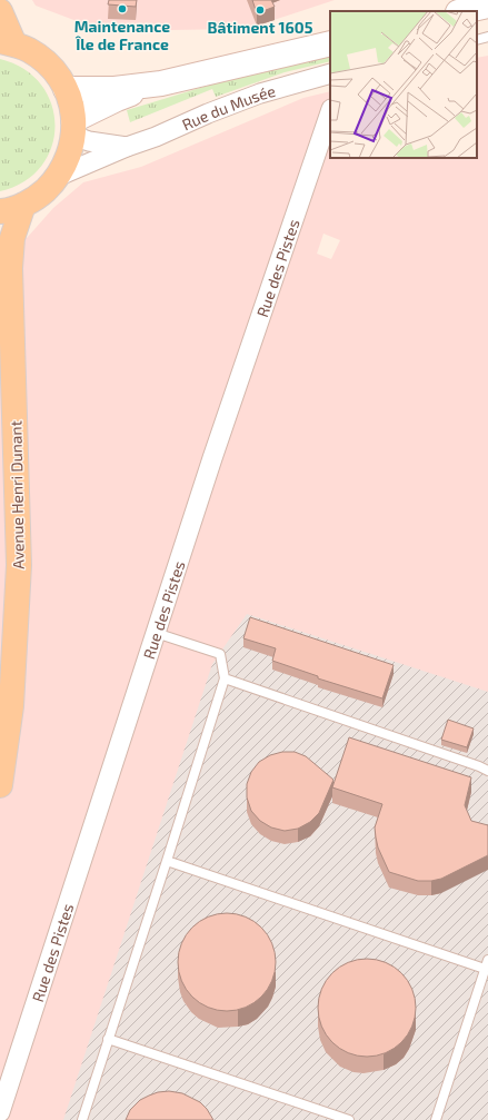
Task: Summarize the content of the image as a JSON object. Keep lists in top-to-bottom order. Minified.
{"streets":{"main road":["Avenue Henri Dunant"],"street":["Rue du Musée","Rue des Pistes"]},"places":["Maintenance Île de France","Bâtiment 1605"]}
